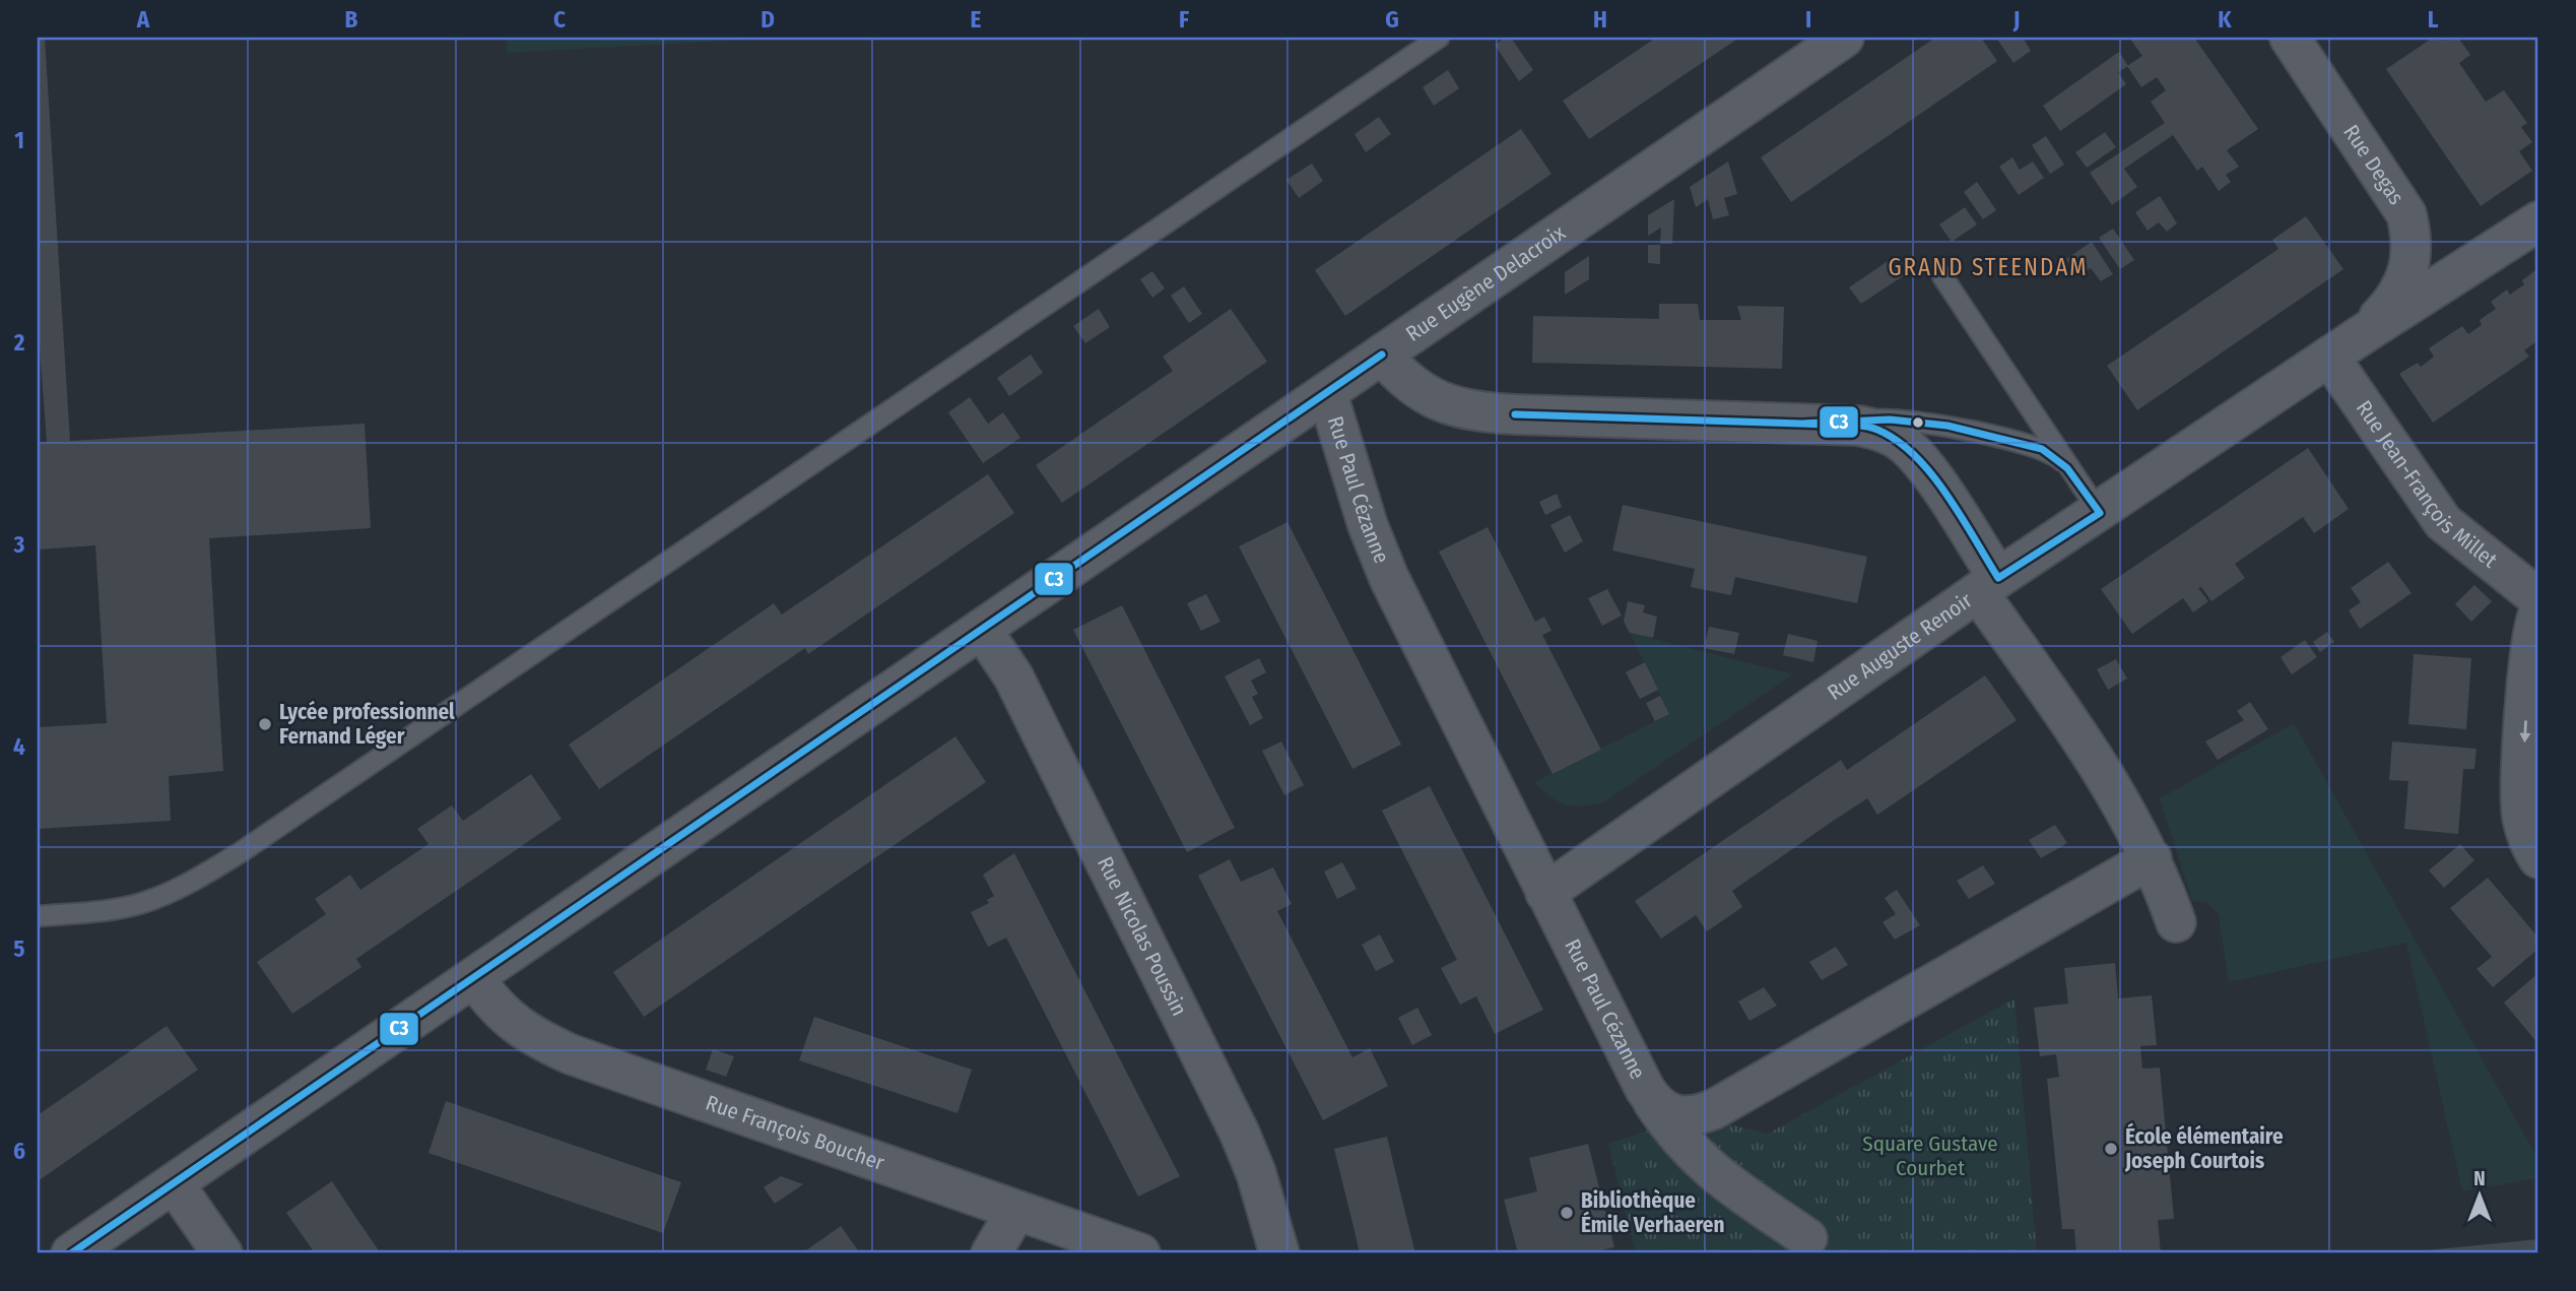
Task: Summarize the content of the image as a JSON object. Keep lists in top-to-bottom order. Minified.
{"streets":{"street":["Rue Degas","Rue Eugène Delacroix","Rue Jean-François Millet","Rue Paul Cézanne","Rue Auguste Renoir","Rue Nicolas Poussin","Rue François Boucher"]},"crossings":[["Rue Degas","Rue Auguste Renoir"],["Rue Eugène Delacroix","Rue Paul Cézanne"],["Rue Eugène Delacroix","Rue Nicolas Poussin"],["Rue Eugène Delacroix","Rue François Boucher"],["Rue Jean-François Millet","Rue Auguste Renoir"],["Rue Paul Cézanne","Rue Auguste Renoir"]],"districts":["GRAND STEENDAM"],"parks":["Square Gustave Courbet"],"places":["Lycée professionnel Fernand Léger","École élémentaire Joseph Courtois","Bibliothèque Émile Verhaeren"],"lines":["transit line C3"],"north":"top","grid":{"columns":["A","B","C","D","E","F","G","H","I","J","K","L"],"rows":["1","2","3","4","5","6"]}}
